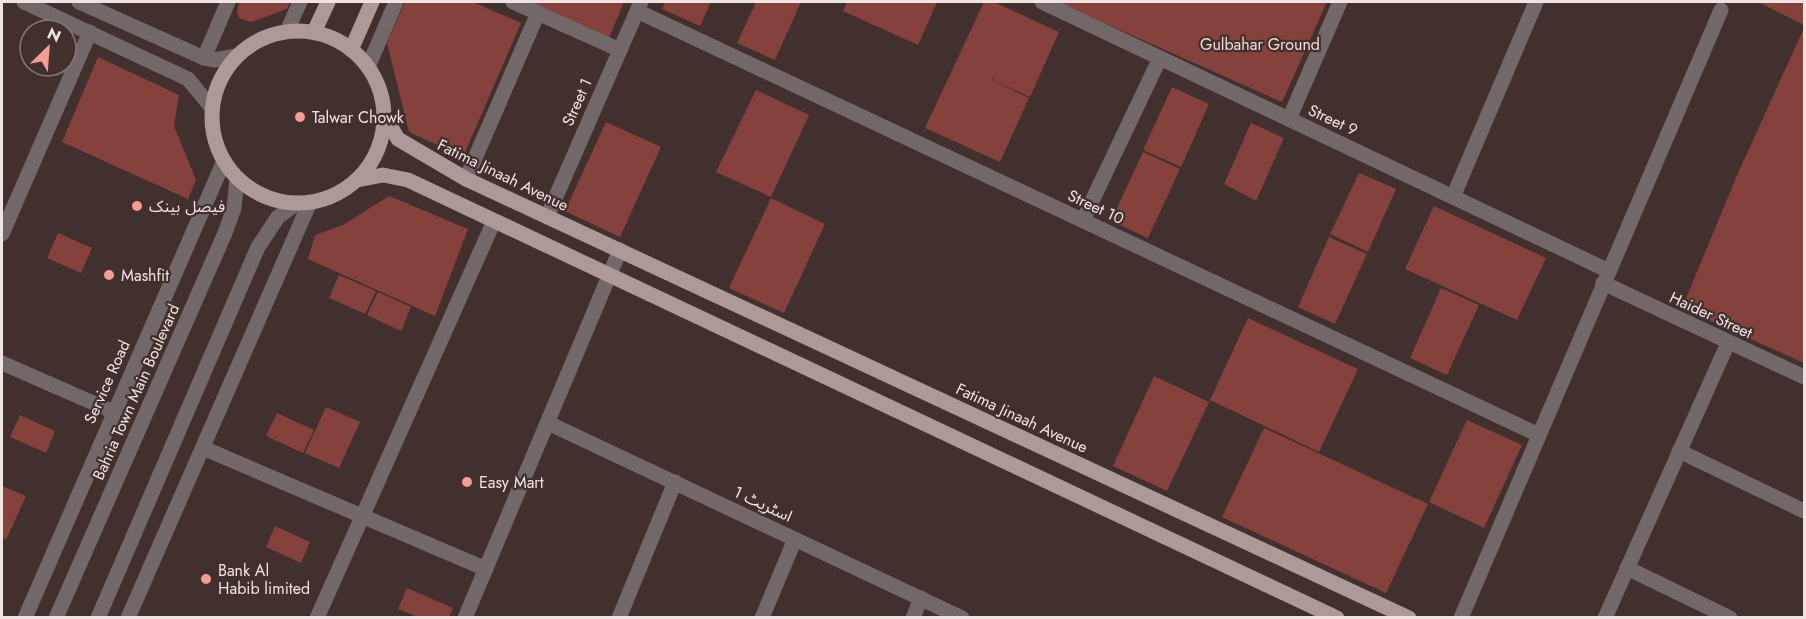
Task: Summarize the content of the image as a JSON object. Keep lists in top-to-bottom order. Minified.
{"streets":{"main road":["Fatima Jinaah Avenue"],"street":["Street 1","Street 9","Street 10","Haider Street","Service Road","Bahria Town Main Boulevard","اسٹریٹ 1"]},"crossings":[["Street 1","Fatima Jinaah Avenue"],["Street 1","Street 10"],["Street 9","Haider Street"],["Fatima Jinaah Avenue","Service Road"],["Fatima Jinaah Avenue","Bahria Town Main Boulevard"],["Service Road","Bahria Town Main Boulevard"]],"parks":["Gulbahar Ground"],"places":["Talwar Chowk","فیصل بینک","Mashfit","Easy Mart","Bank Al Habib limited"],"north":"top right"}
